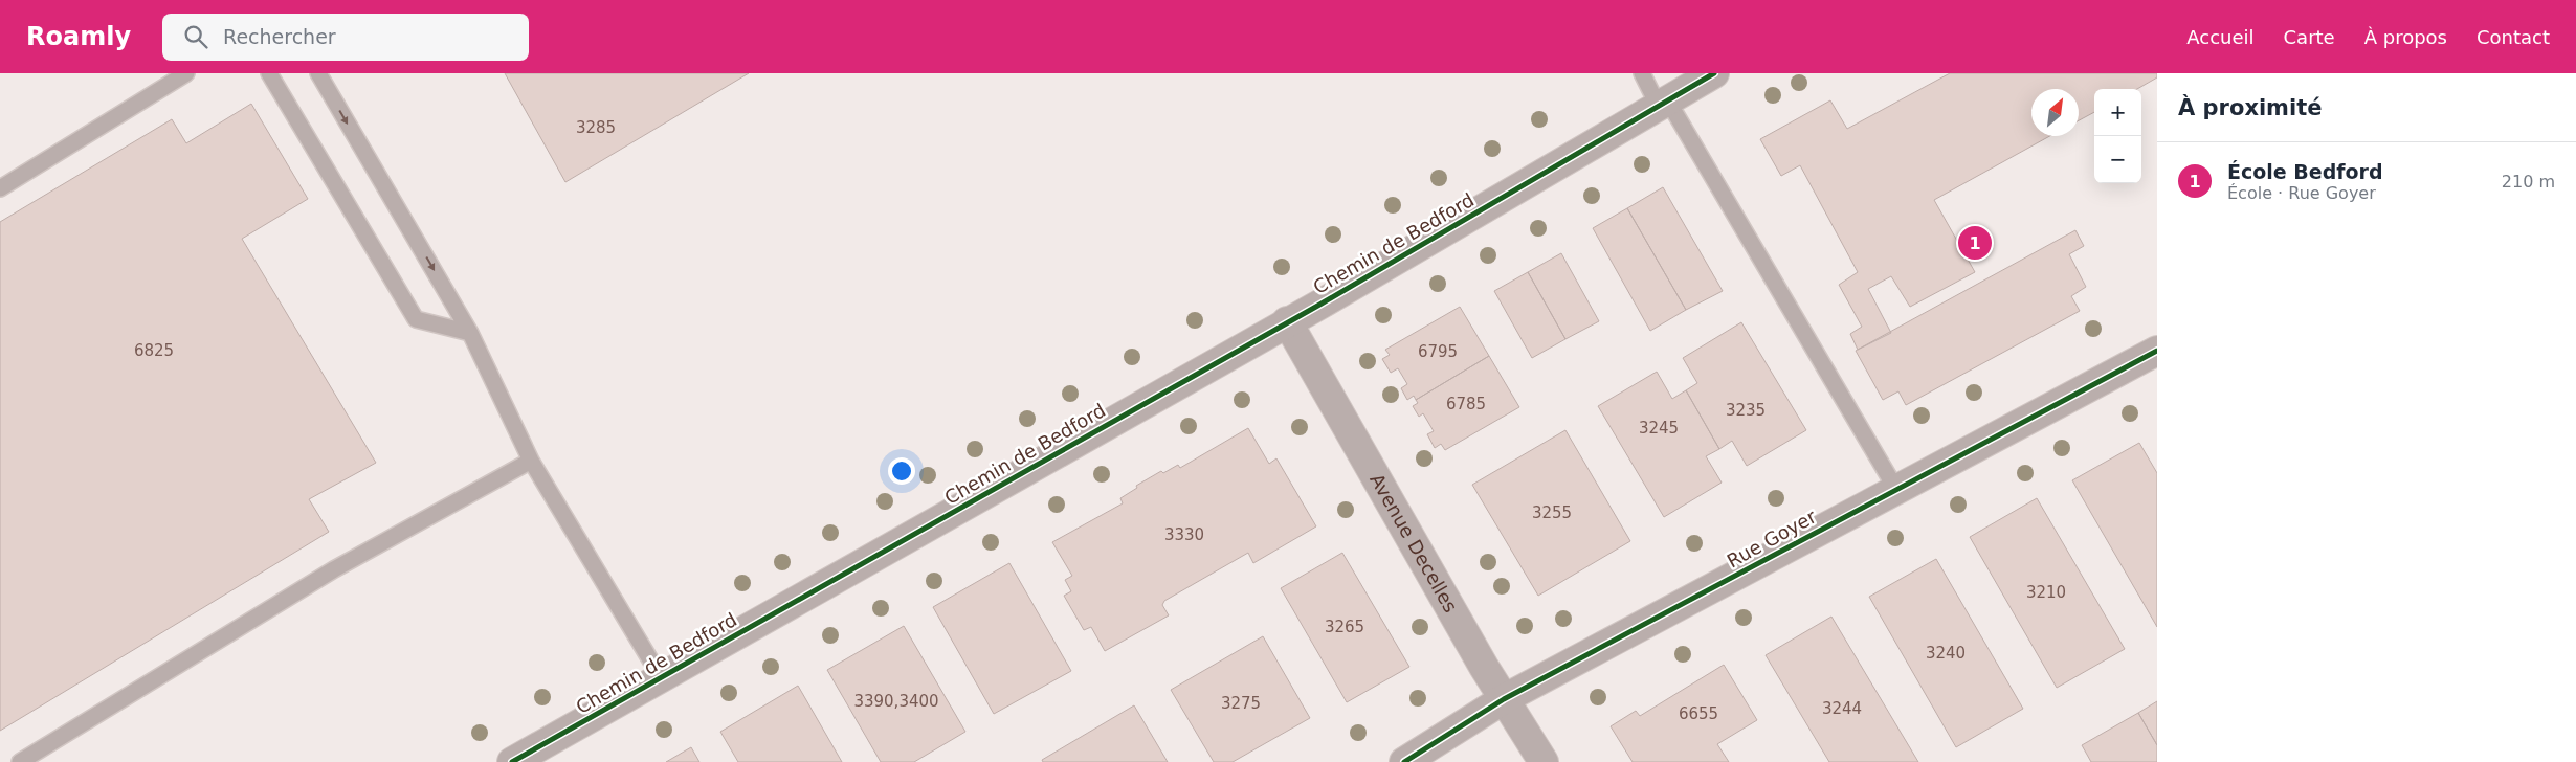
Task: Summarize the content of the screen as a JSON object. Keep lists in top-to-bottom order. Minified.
{"streets":{"street":["Chemin de Bedford","Rue Goyer","Avenue Decelles"]},"crossings":[["Chemin de Bedford","Avenue Decelles"],["Rue Goyer","Avenue Decelles"]],"house_numbers":["3285","6825","6795","6785","3235","3245","3255","3330","3210","3265","3240","3390,3400","3275","3244","6655"],"north":"top right","page":{"header":"Roamly","search":"Rechercher","nav":["Accueil","Carte","À propos","Contact"],"heading":"À proximité","map_buttons":["+","−"],"list":[{"mark":"1","name":"École Bedford","note":"École · Rue Goyer","value":"210 m"}],"pins":"1"}}
